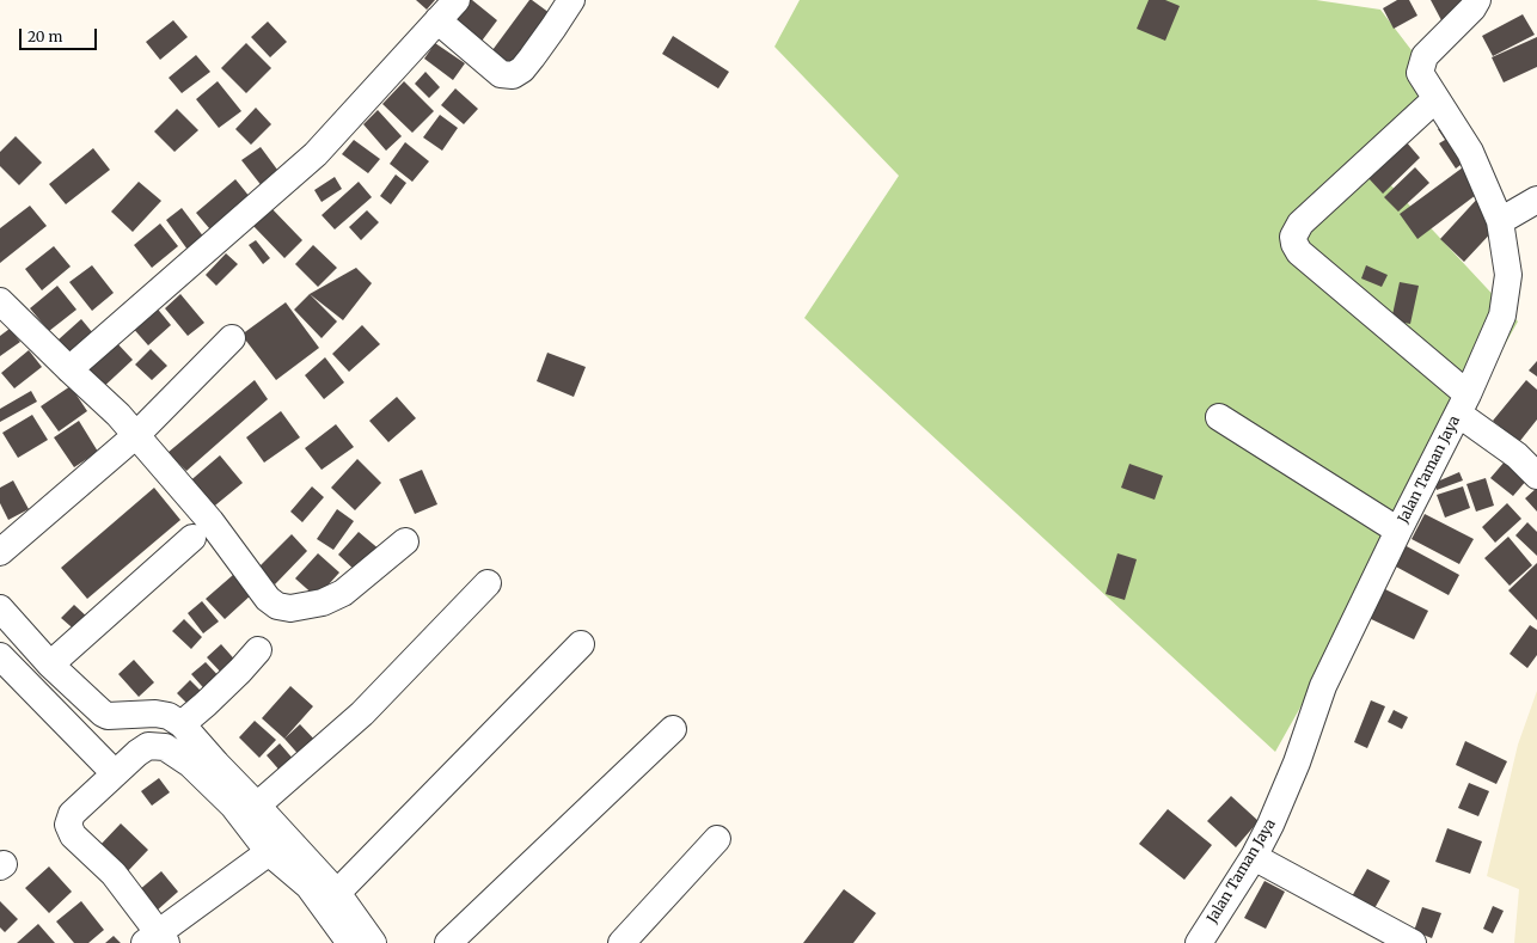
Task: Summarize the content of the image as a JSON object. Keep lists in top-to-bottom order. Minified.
{"streets":{"street":["Jalan Taman Jaya"]},"scale_bar":"20 m"}
